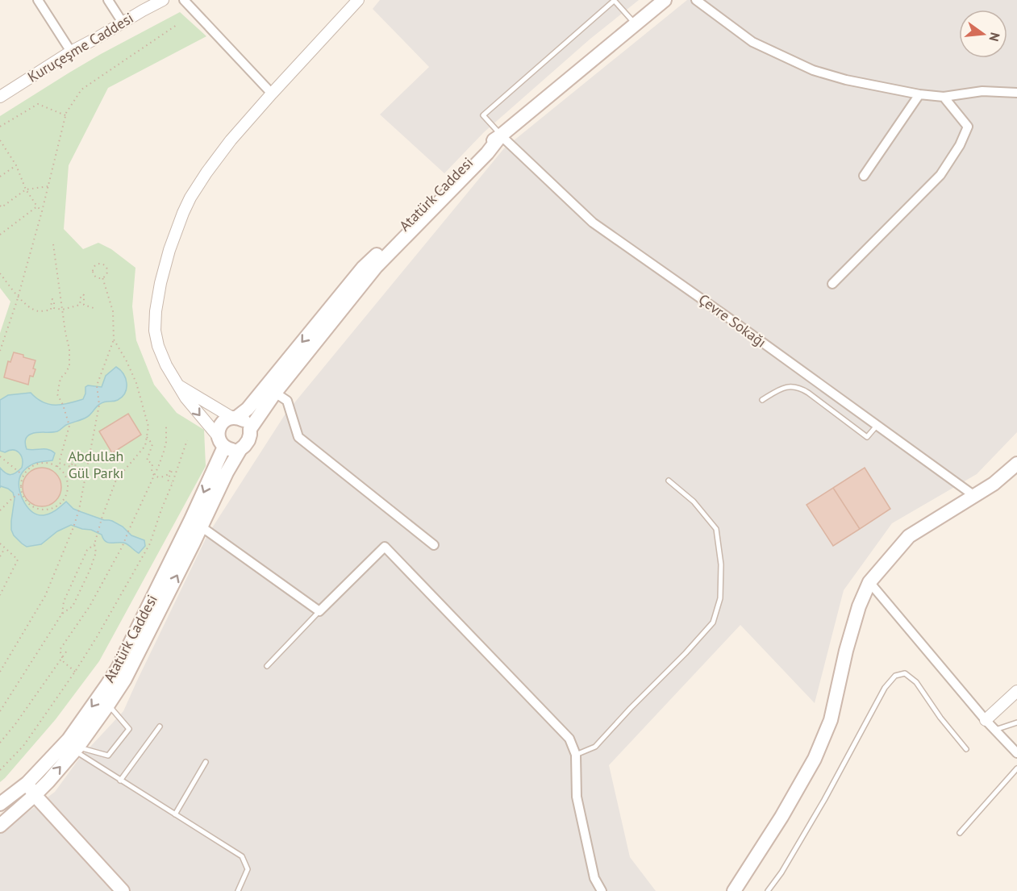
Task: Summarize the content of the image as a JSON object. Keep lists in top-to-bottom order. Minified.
{"streets":{"main road":["Atatürk Caddesi"],"street":["Kuruçeşme Caddesi","Çevre Sokağı"]},"crossings":[["Atatürk Caddesi","Çevre Sokağı"]],"parks":["Abdullah Gül Parkı"],"north":"right"}
